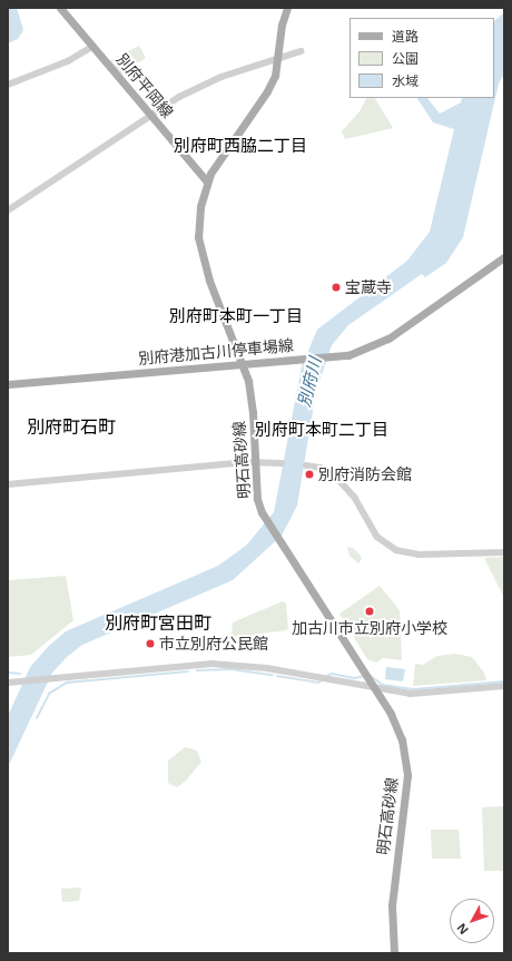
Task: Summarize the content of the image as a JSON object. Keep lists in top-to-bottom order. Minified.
{"streets":{"main road":["別府平岡線","別府港加古川停車場線","明石高砂線"]},"crossings":[["別府平岡線","明石高砂線"],["別府港加古川停車場線","明石高砂線"]],"districts":["別府町西脇二丁目","別府町本町一丁目","別府町石町","別府町本町二丁目","別府町宮田町"],"water":["別府川"],"places":["宝蔵寺","別府消防会館","加古川市立別府小学校","市立別府公民館"],"legend":["道路","公園","水域"],"north":"bottom left"}
